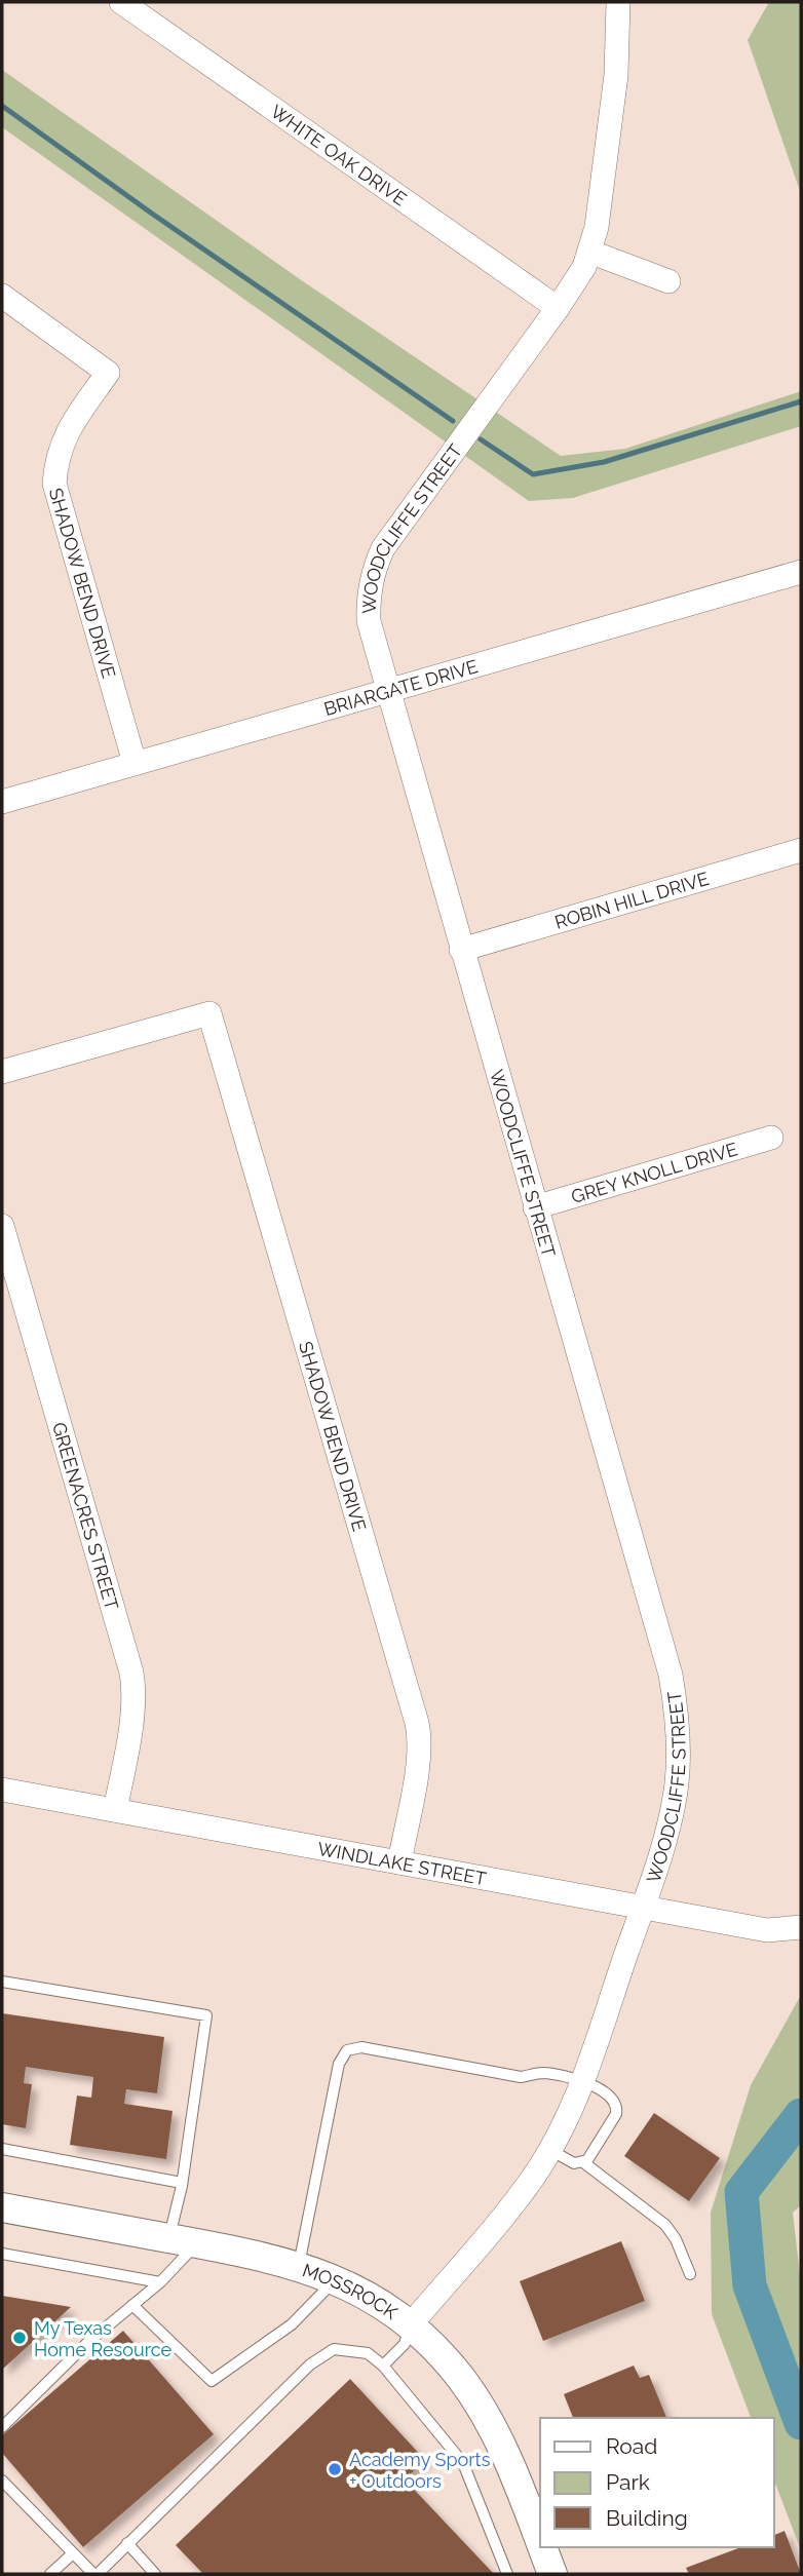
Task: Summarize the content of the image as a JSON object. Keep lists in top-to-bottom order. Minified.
{"streets":{"street":["WHITE OAK DRIVE","WOODCLIFFE STREET","SHADOW BEND DRIVE","BRIARGATE DRIVE","ROBIN HILL DRIVE","GREY KNOLL DRIVE","GREENACRES STREET","WINDLAKE STREET","MOSSROCK"]},"crossings":[["WHITE OAK DRIVE","WOODCLIFFE STREET"],["WOODCLIFFE STREET","BRIARGATE DRIVE"],["WOODCLIFFE STREET","ROBIN HILL DRIVE"],["WOODCLIFFE STREET","GREY KNOLL DRIVE"],["WOODCLIFFE STREET","WINDLAKE STREET"],["WOODCLIFFE STREET","MOSSROCK"],["SHADOW BEND DRIVE","BRIARGATE DRIVE"],["SHADOW BEND DRIVE","WINDLAKE STREET"],["GREENACRES STREET","WINDLAKE STREET"]],"places":["My Texas Home Resource","Academy Sports + Outdoors"],"legend":["Road","Park","Building"]}
